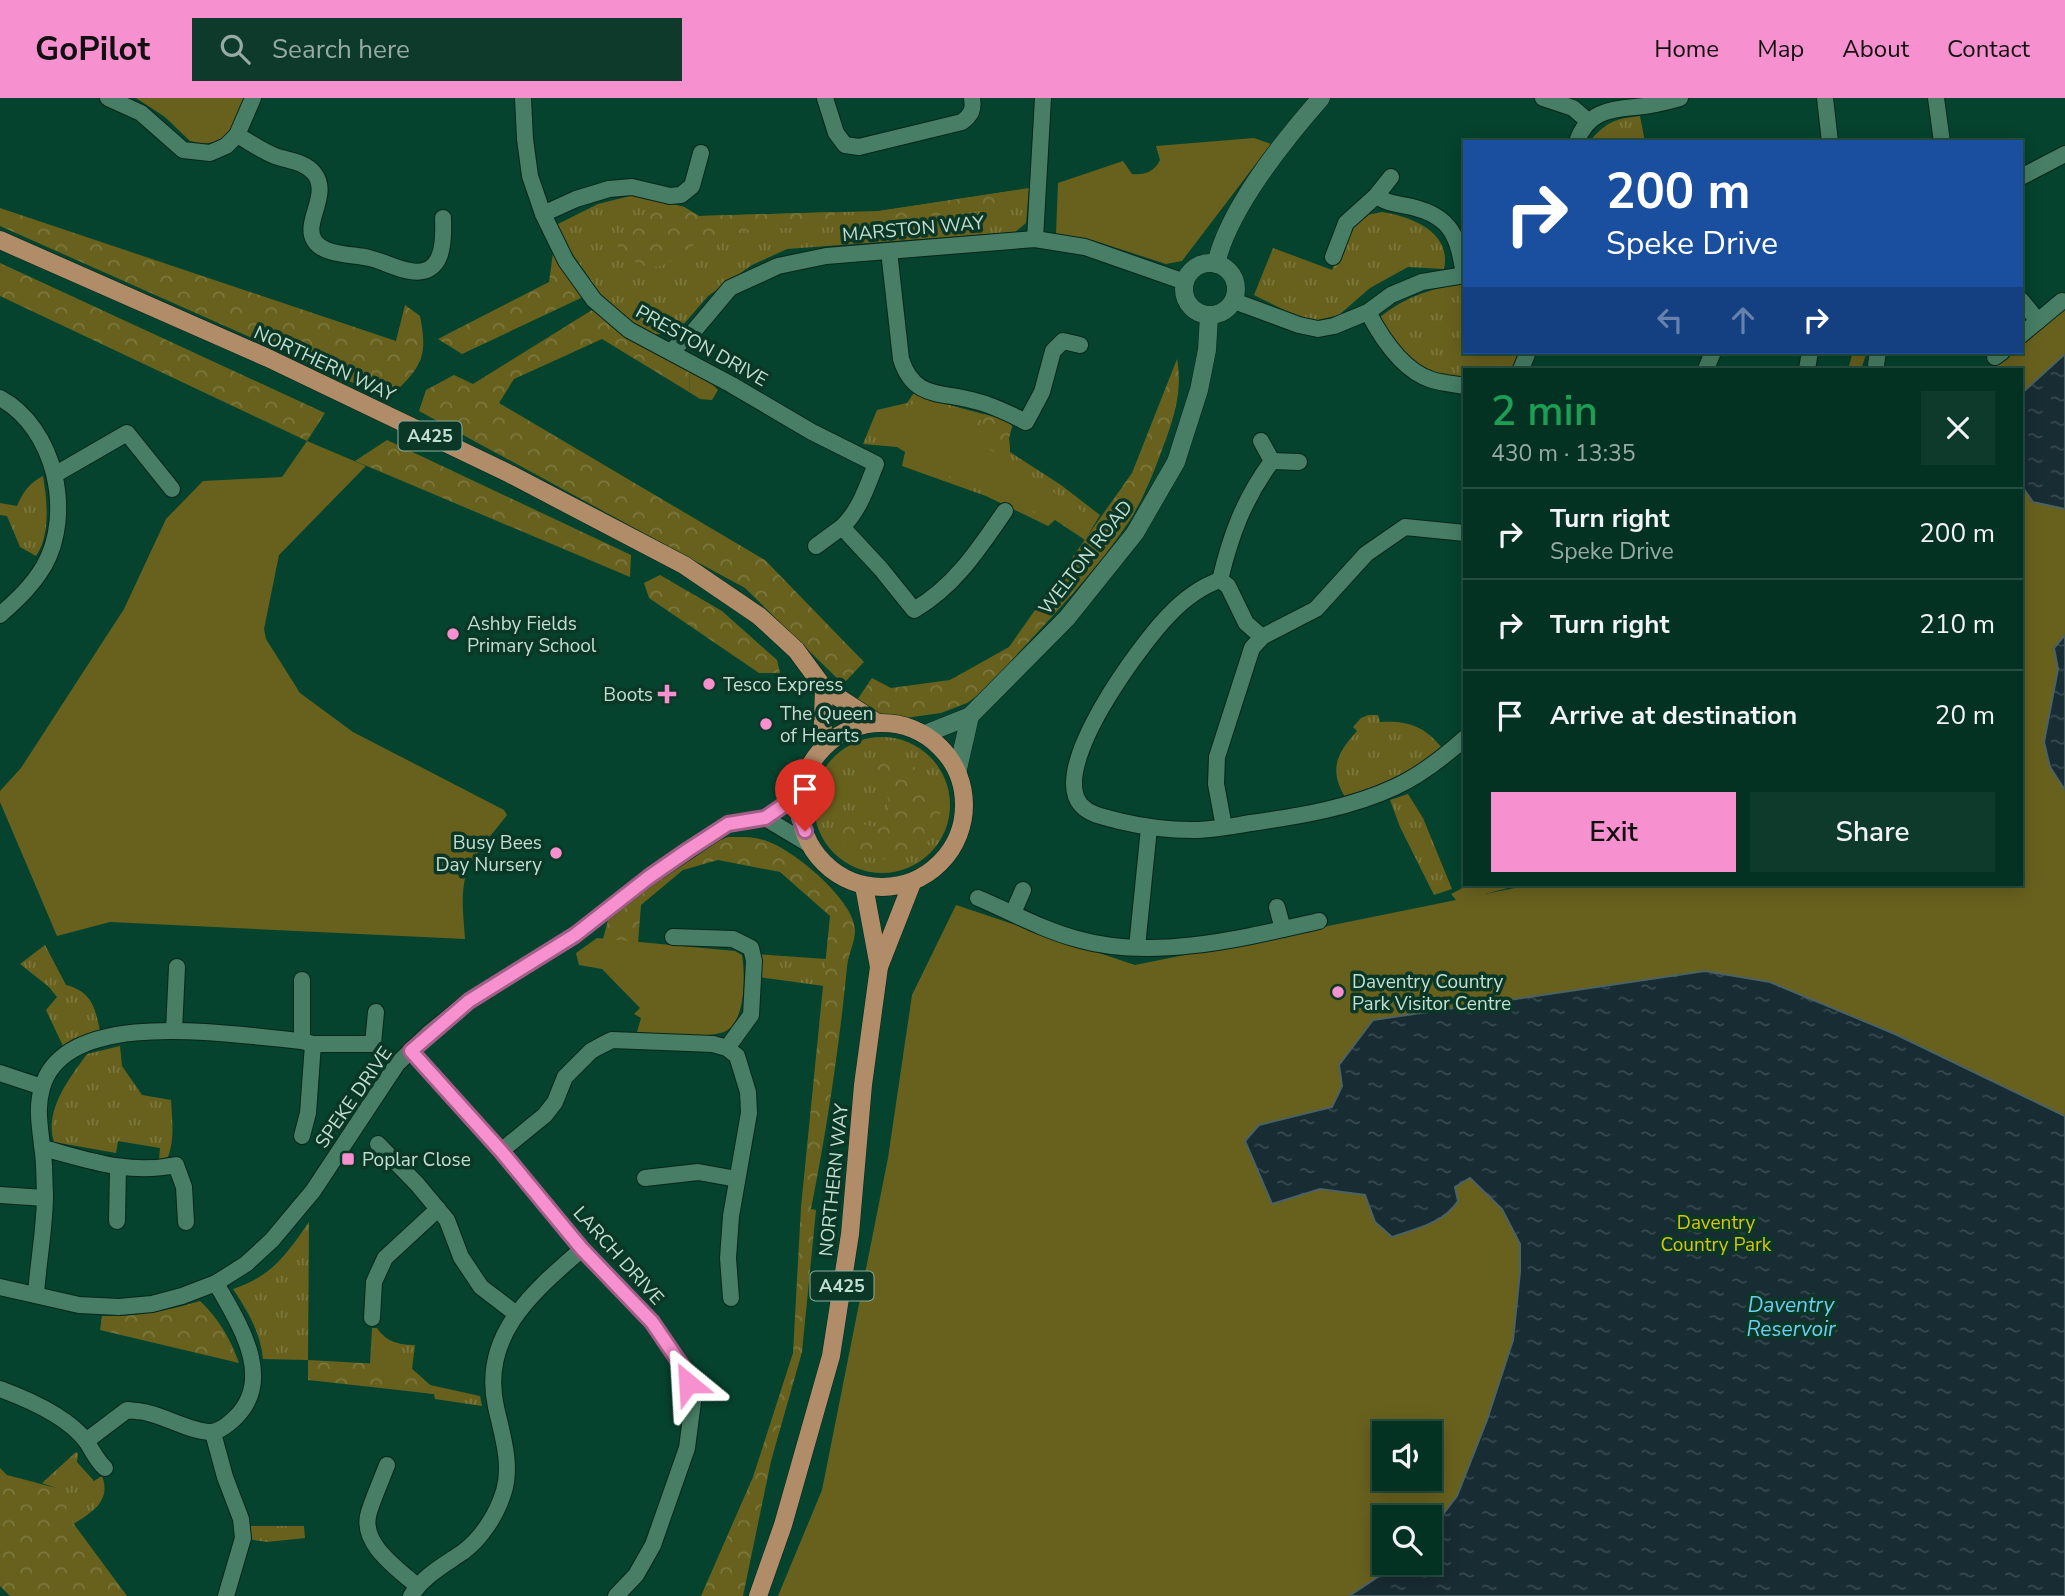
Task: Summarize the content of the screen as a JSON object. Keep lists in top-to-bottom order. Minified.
{"streets":{"main road":["NORTHERN WAY","A425"],"street":["MARSTON WAY","PRESTON DRIVE","WELTON ROAD","SPEKE DRIVE","LARCH DRIVE"]},"crossings":[["MARSTON WAY","PRESTON DRIVE"],["MARSTON WAY","WELTON ROAD"],["NORTHERN WAY","A425"],["A425","WELTON ROAD"],["A425","SPEKE DRIVE"],["WELTON ROAD","SPEKE DRIVE"],["SPEKE DRIVE","LARCH DRIVE"]],"water":["Daventry Reservoir"],"parks":["Daventry Country Park"],"places":{"other":["Ashby Fields Primary School","Tesco Express","The Queen of Hearts","Busy Bees Day Nursery","Daventry Country Park Visitor Centre"],"health":["Boots"],"transit":["Poplar Close"]},"page":{"header":"GoPilot","search":"Search here","nav":["Home","Map","About","Contact"],"turn":["200 m","Speke Drive"],"heading":["2 min","430 m · 13:35"],"list":[{"name":"Turn right","note":"Speke Drive","value":"200 m"},{"name":"Turn right","value":"210 m"},{"name":"Arrive at destination","value":"20 m"}],"buttons":["Exit","Share"]}}
